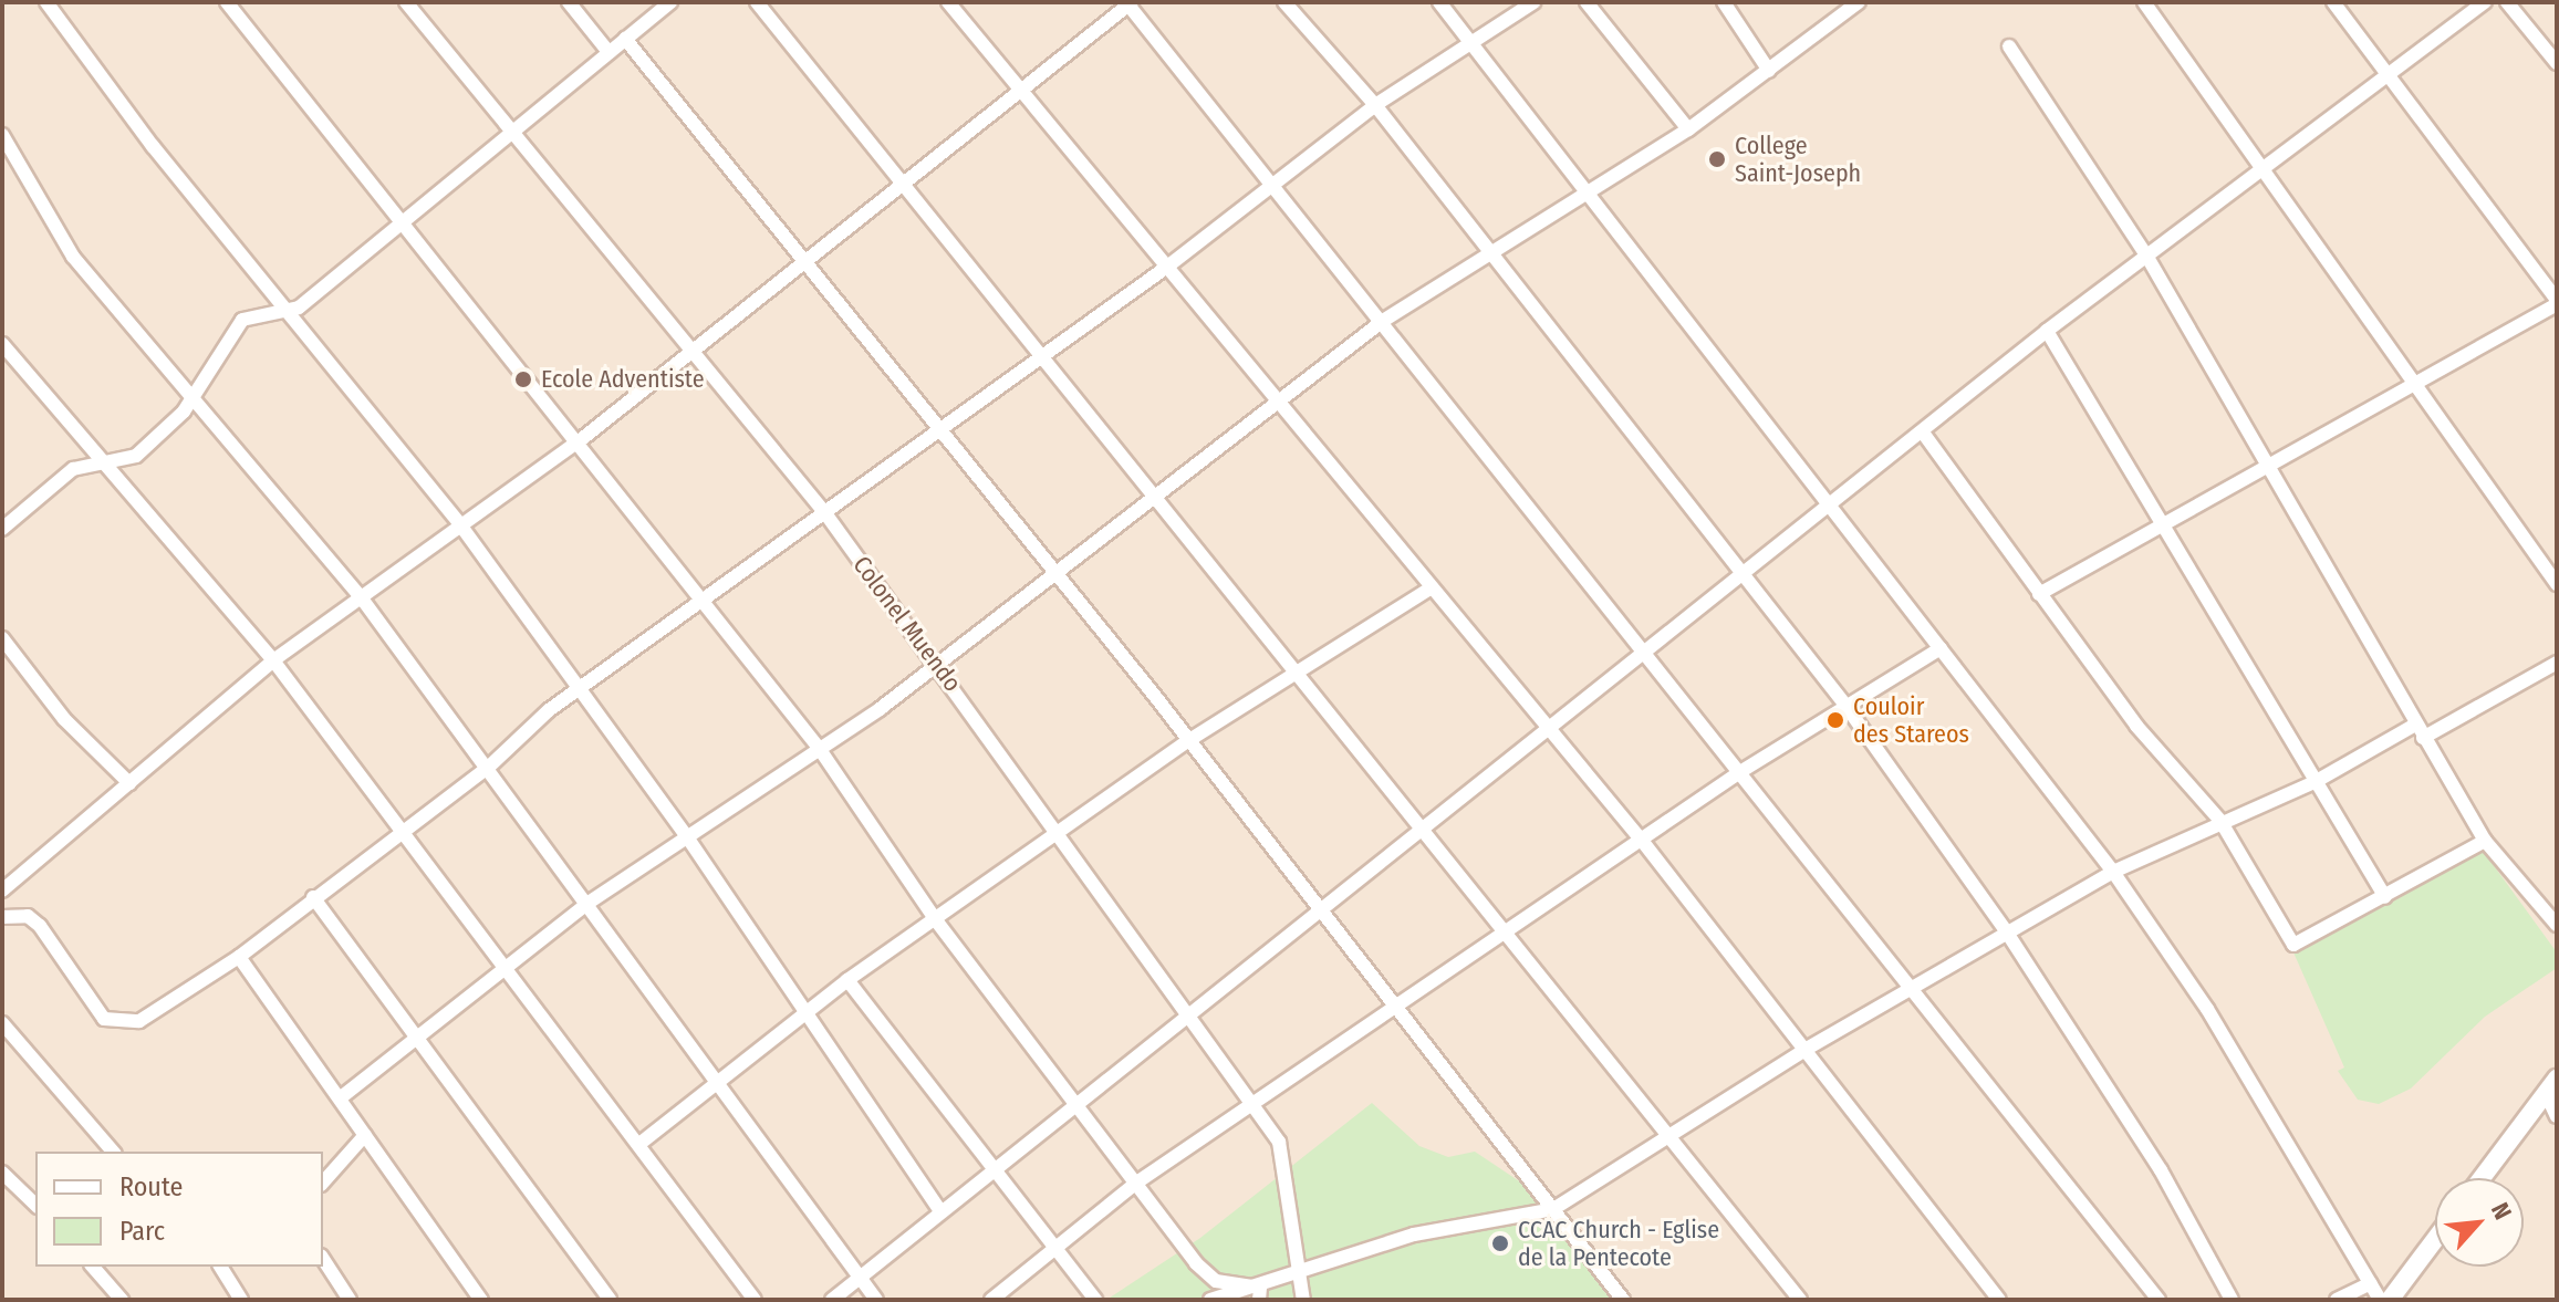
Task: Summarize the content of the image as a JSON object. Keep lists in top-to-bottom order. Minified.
{"streets":{"street":["Colonel Muendo"]},"places":["College Saint-Joseph","Ecole Adventiste","Couloir des Stareos","CCAC Church - Eglise de la Pentecote"],"legend":["Route","Parc"],"north":"top right"}
